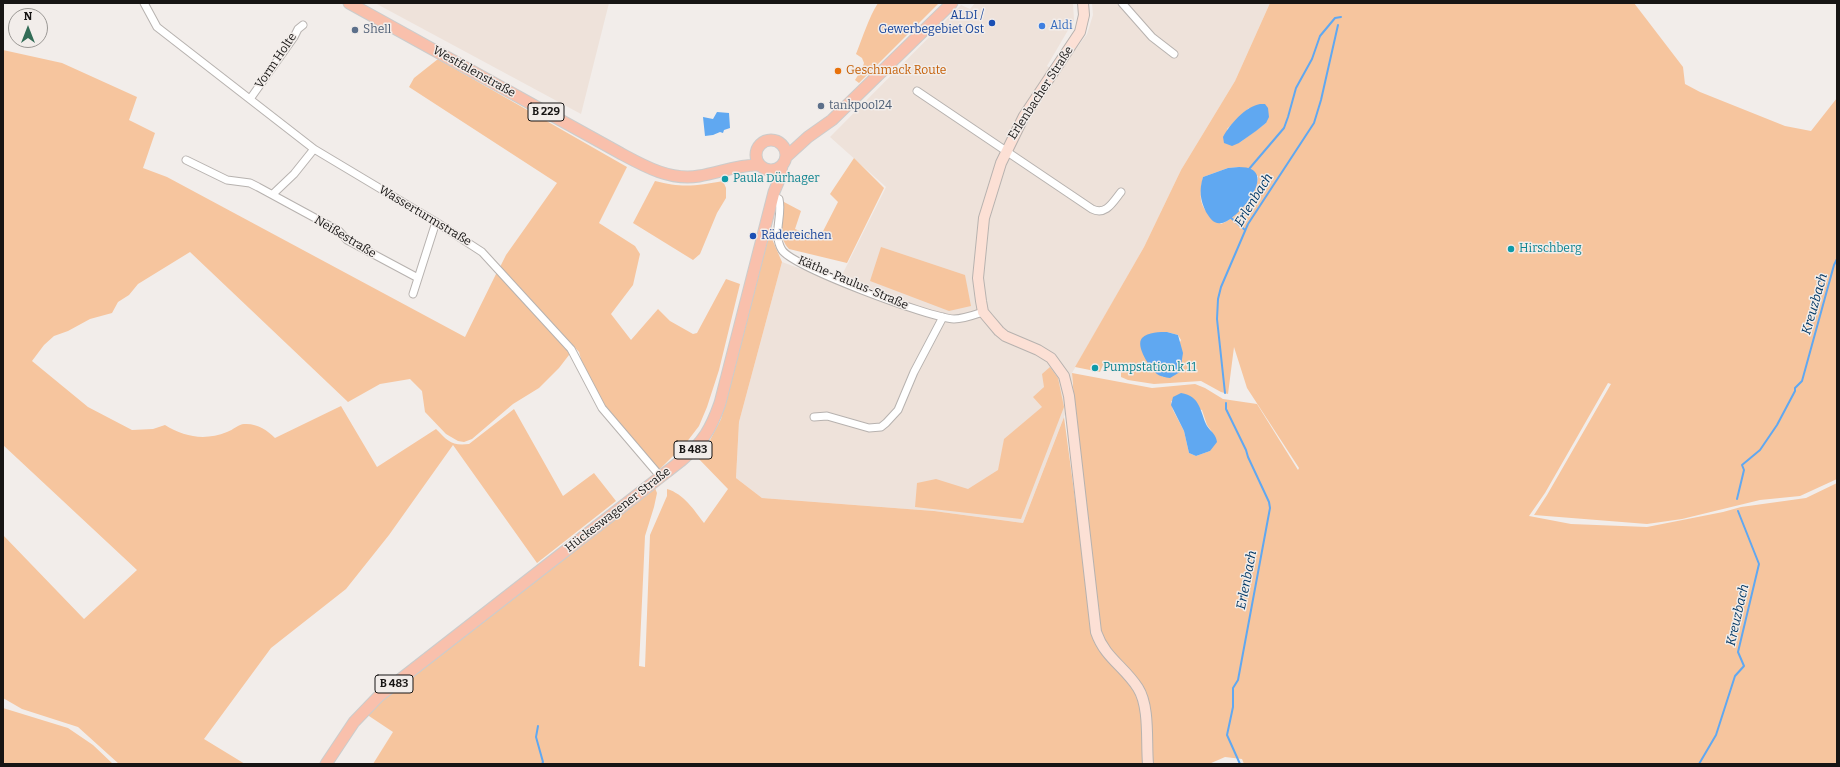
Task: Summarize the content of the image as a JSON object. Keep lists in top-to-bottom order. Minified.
{"streets":{"main road":["Westfalenstraße","B 229","B 483","Hückeswagener Straße"],"street":["Vorm Holte","Erlenbacher Straße","Wasserturmstraße","Neißestraße","Käthe-Paulus-Straße"]},"crossings":[["Vorm Holte","Wasserturmstraße"],["Westfalenstraße","Hückeswagener Straße"],["Erlenbacher Straße","Käthe-Paulus-Straße"],["Wasserturmstraße","Hückeswagener Straße"],["Käthe-Paulus-Straße","Hückeswagener Straße"]],"water":["Erlenbach","Kreuzbach"],"places":["ALDI / Gewerbegebiet Ost","Aldi","Shell","Geschmack Route","tankpool24","Paula Dürhager","Rädereichen","Hirschberg","Pumpstation k 11"],"north":"top"}
